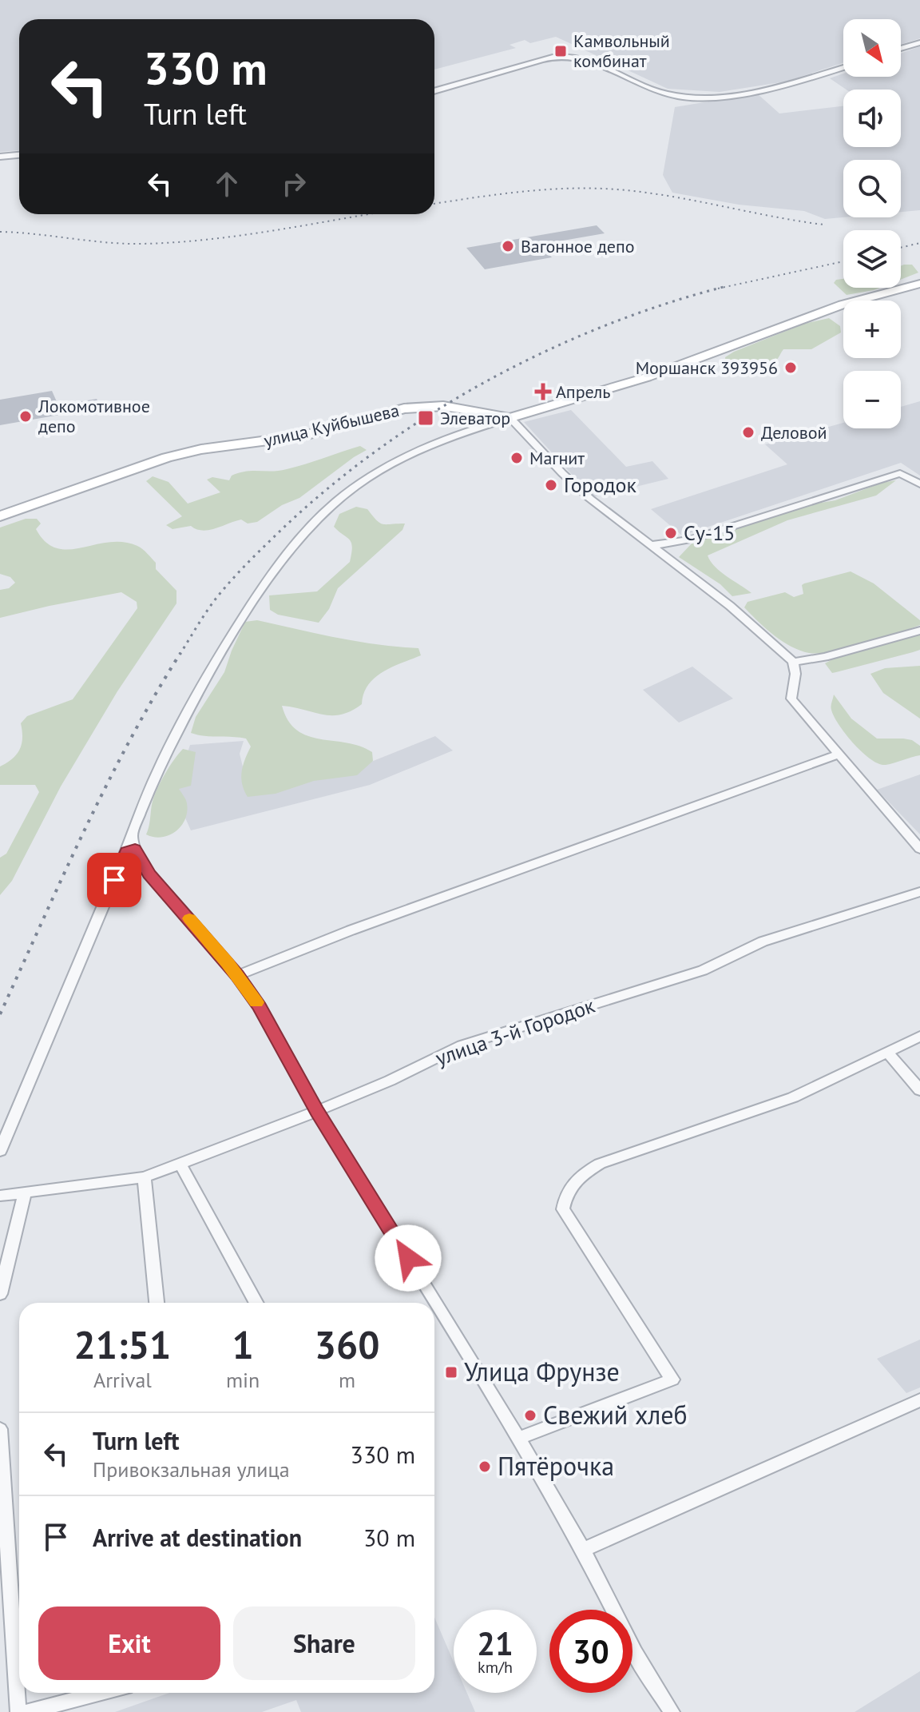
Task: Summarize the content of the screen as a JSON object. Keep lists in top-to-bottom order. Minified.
{"streets":{"street":["улица Куйбышева","улица 3-й Городок"]},"places":{"transit":["Камвольный комбинат","Элеватор","Улица Фрунзе"],"other":["Вагонное депо","Моршанск 393956","Локомотивное депо","Деловой","Магнит","Городок","Су-15","Свежий хлеб","Пятёрочка"],"health":["Апрель"]},"north":"bottom right","page":{"map_buttons":["+","−"],"turn":["330 m","Turn left"],"eta":["21:51","Arrival","1","min","360","m"],"list":[{"name":"Turn left","note":"Привокзальная улица","value":"330 m"},{"name":"Arrive at destination","value":"30 m"}],"buttons":["Exit","Share"],"speed":"21 km/h","limit":"30"}}
